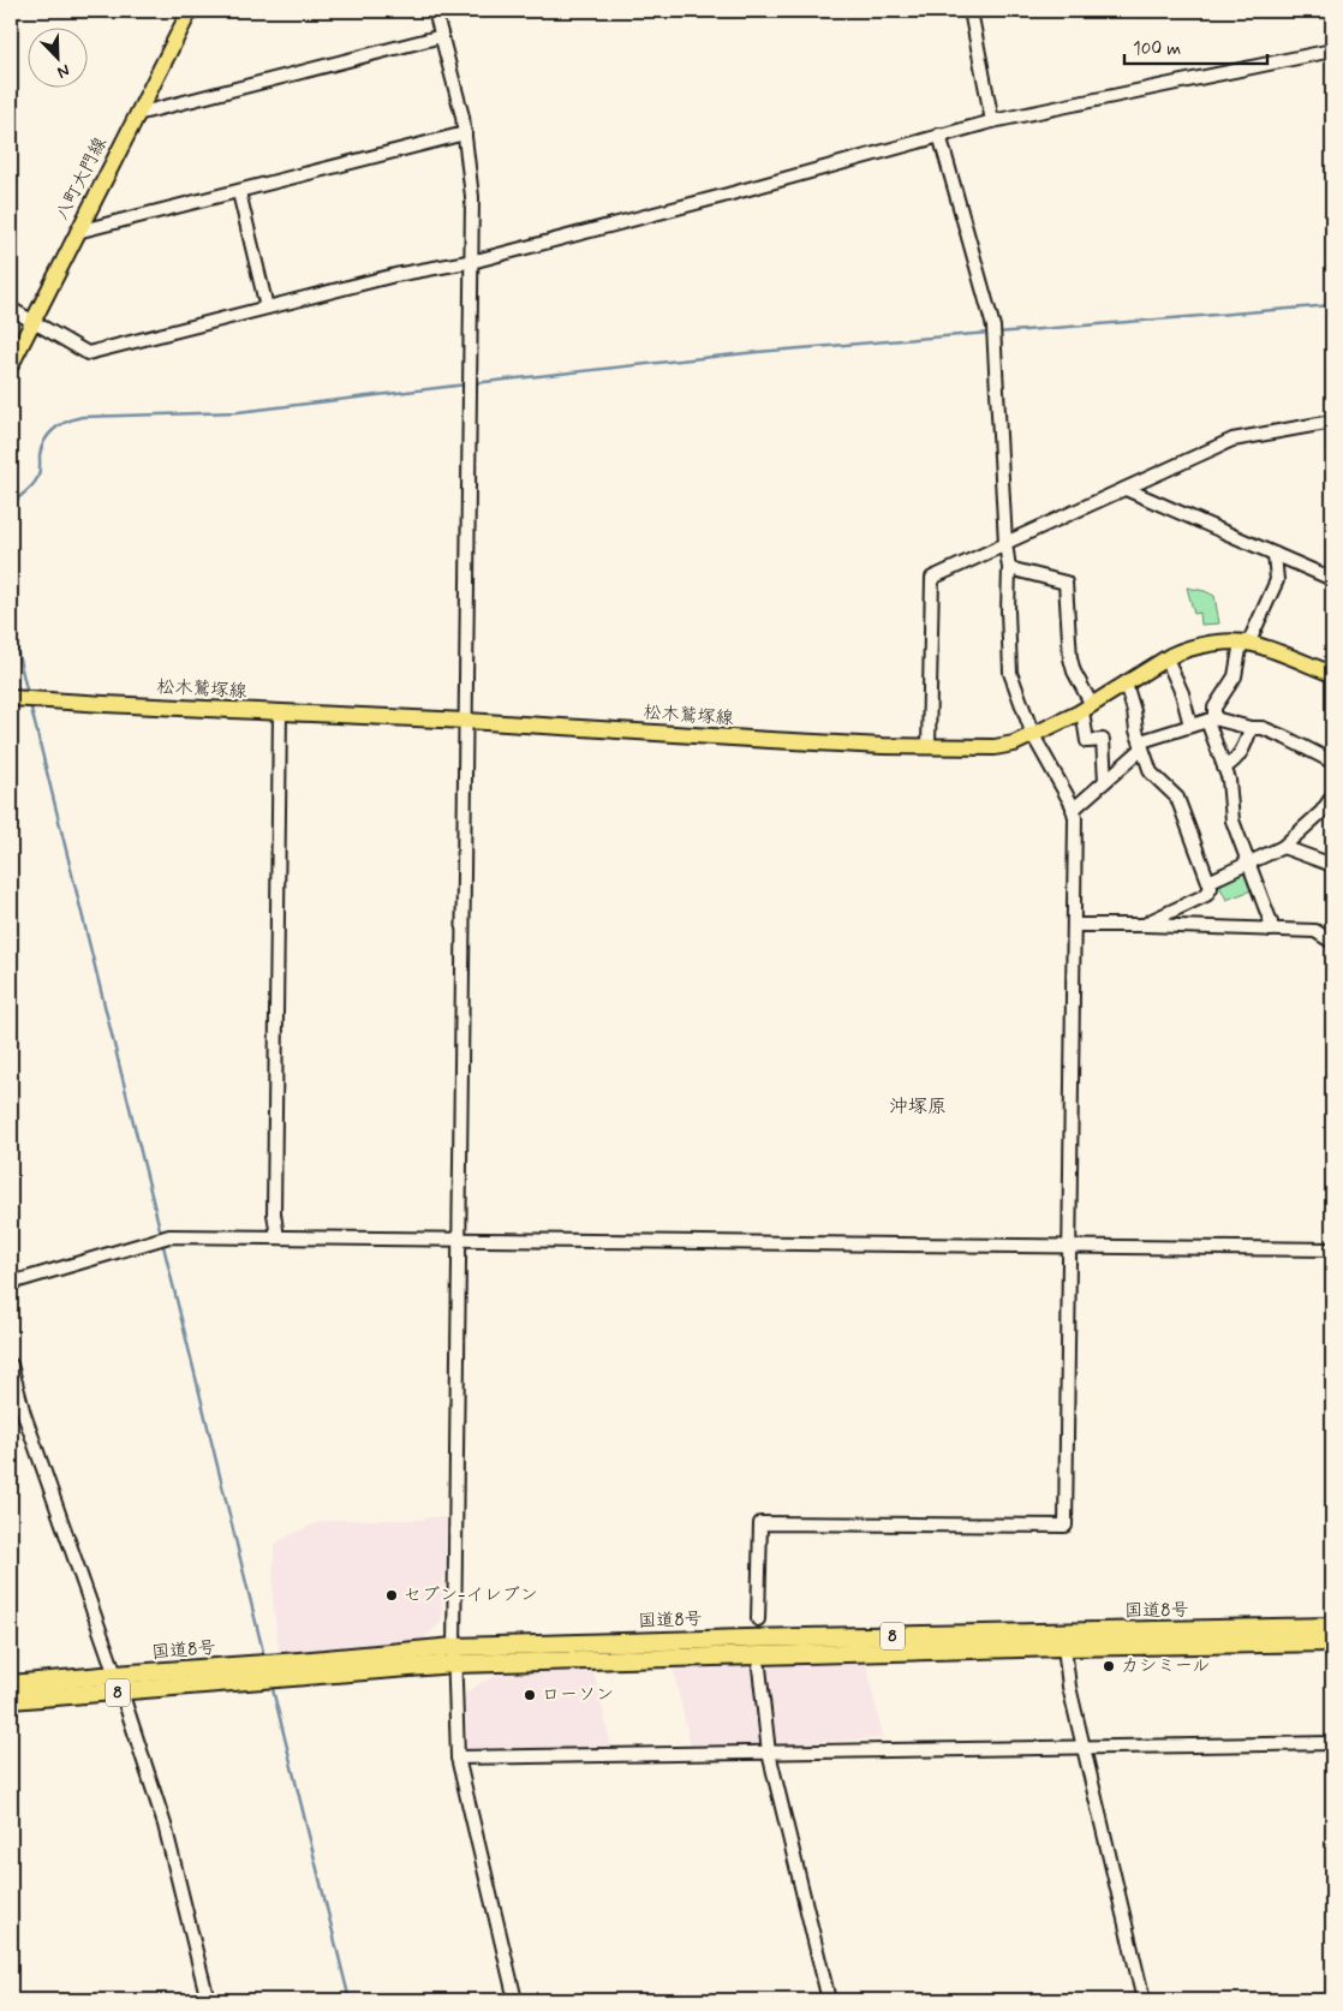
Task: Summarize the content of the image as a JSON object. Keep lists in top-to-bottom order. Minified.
{"streets":{"highway":["国道8号","8"],"main road":["八町大門線","松木鷲塚線"]},"districts":["沖塚原"],"places":["セブン-イレブン","カシミール","ローソン"],"scale_bar":"100 m","north":"bottom right"}
